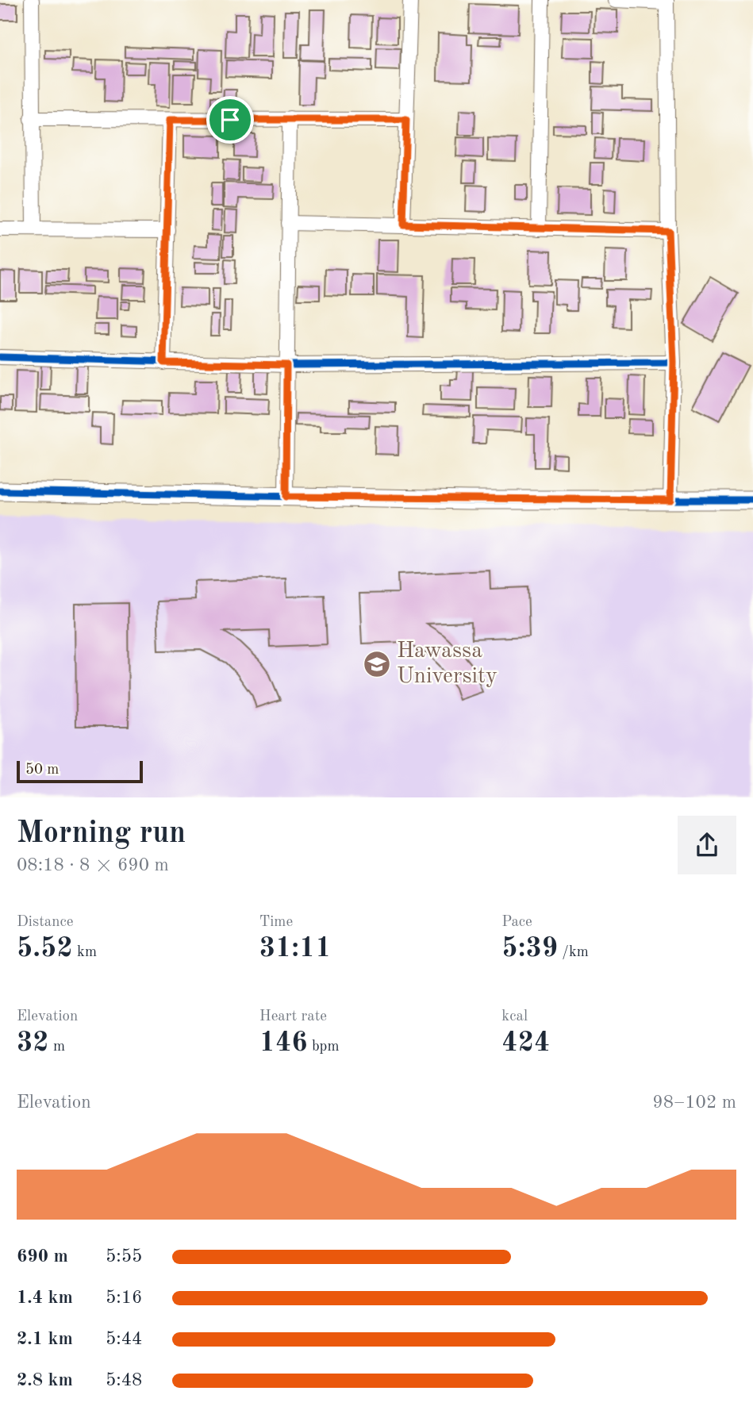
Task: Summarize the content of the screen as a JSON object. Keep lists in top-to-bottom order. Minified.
{"places":{"school or university":["Hawassa University"]},"scale_bar":"50 m","page":{"scale":"50 m","heading":["Morning run","08:18 · 8 × 690 m"],"stats":[["Distance","5.52 km"],["Time","31:11"],["Pace","5:39 /km"],["Elevation","32 m"],["Heart rate","146 bpm"],["kcal","424"]],"chart":["Elevation","98–102 m"],"list":[{"name":"690 m","note":"5:55"},{"name":"1.4 km","note":"5:16"},{"name":"2.1 km","note":"5:44"},{"name":"2.8 km","note":"5:48"}]}}
